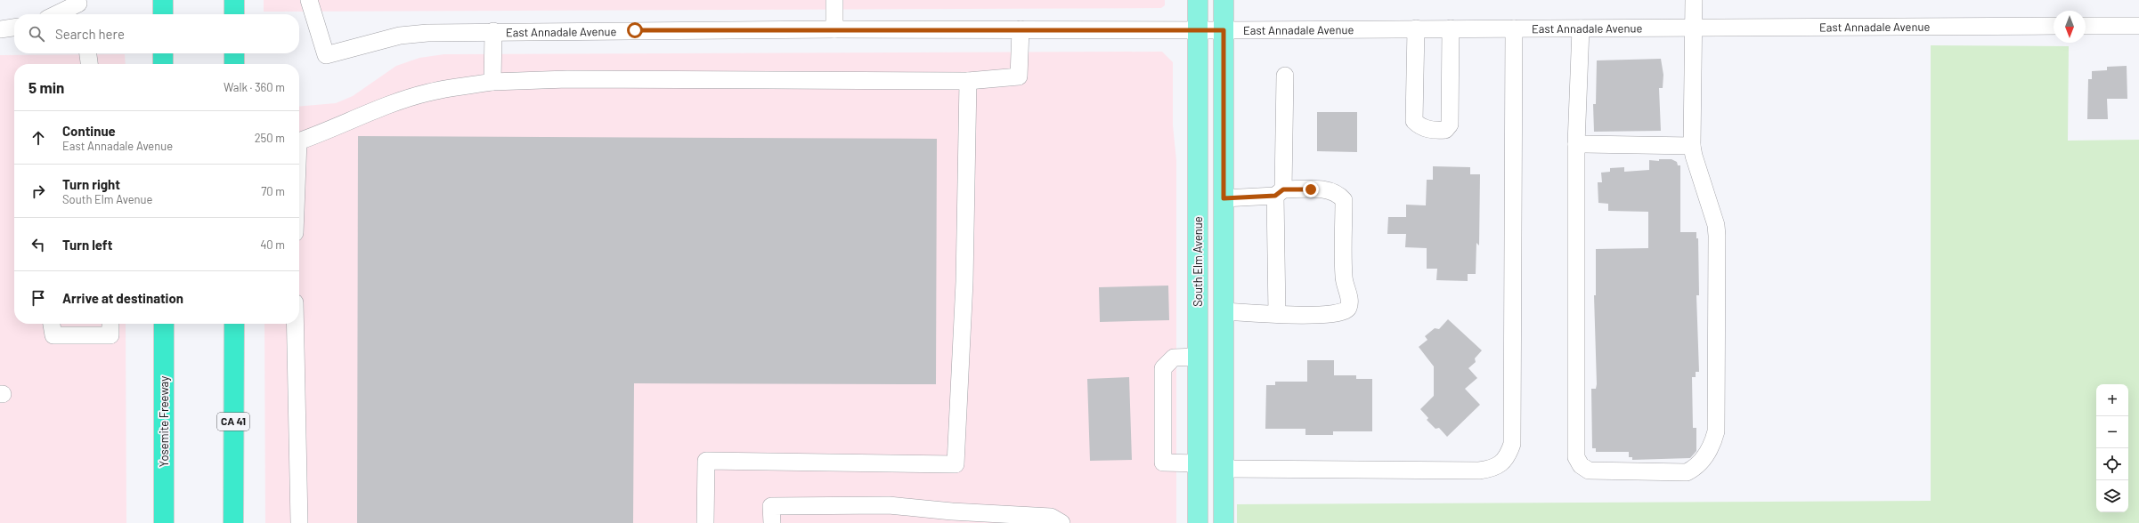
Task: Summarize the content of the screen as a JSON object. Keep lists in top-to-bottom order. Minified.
{"streets":{"highway":["Yosemite Freeway","CA 41"],"main road":["South Elm Avenue"],"street":["East Annadale Avenue"]},"crossings":[["East Annadale Avenue","South Elm Avenue"]],"north":"bottom","page":{"search":"Search here","heading":["5 min","Walk · 360 m"],"list":[["Continue","East Annadale Avenue","250 m"],["Turn right","South Elm Avenue","70 m"],["Turn left","40 m"],"Arrive at destination"],"map_buttons":["+","−"]}}
